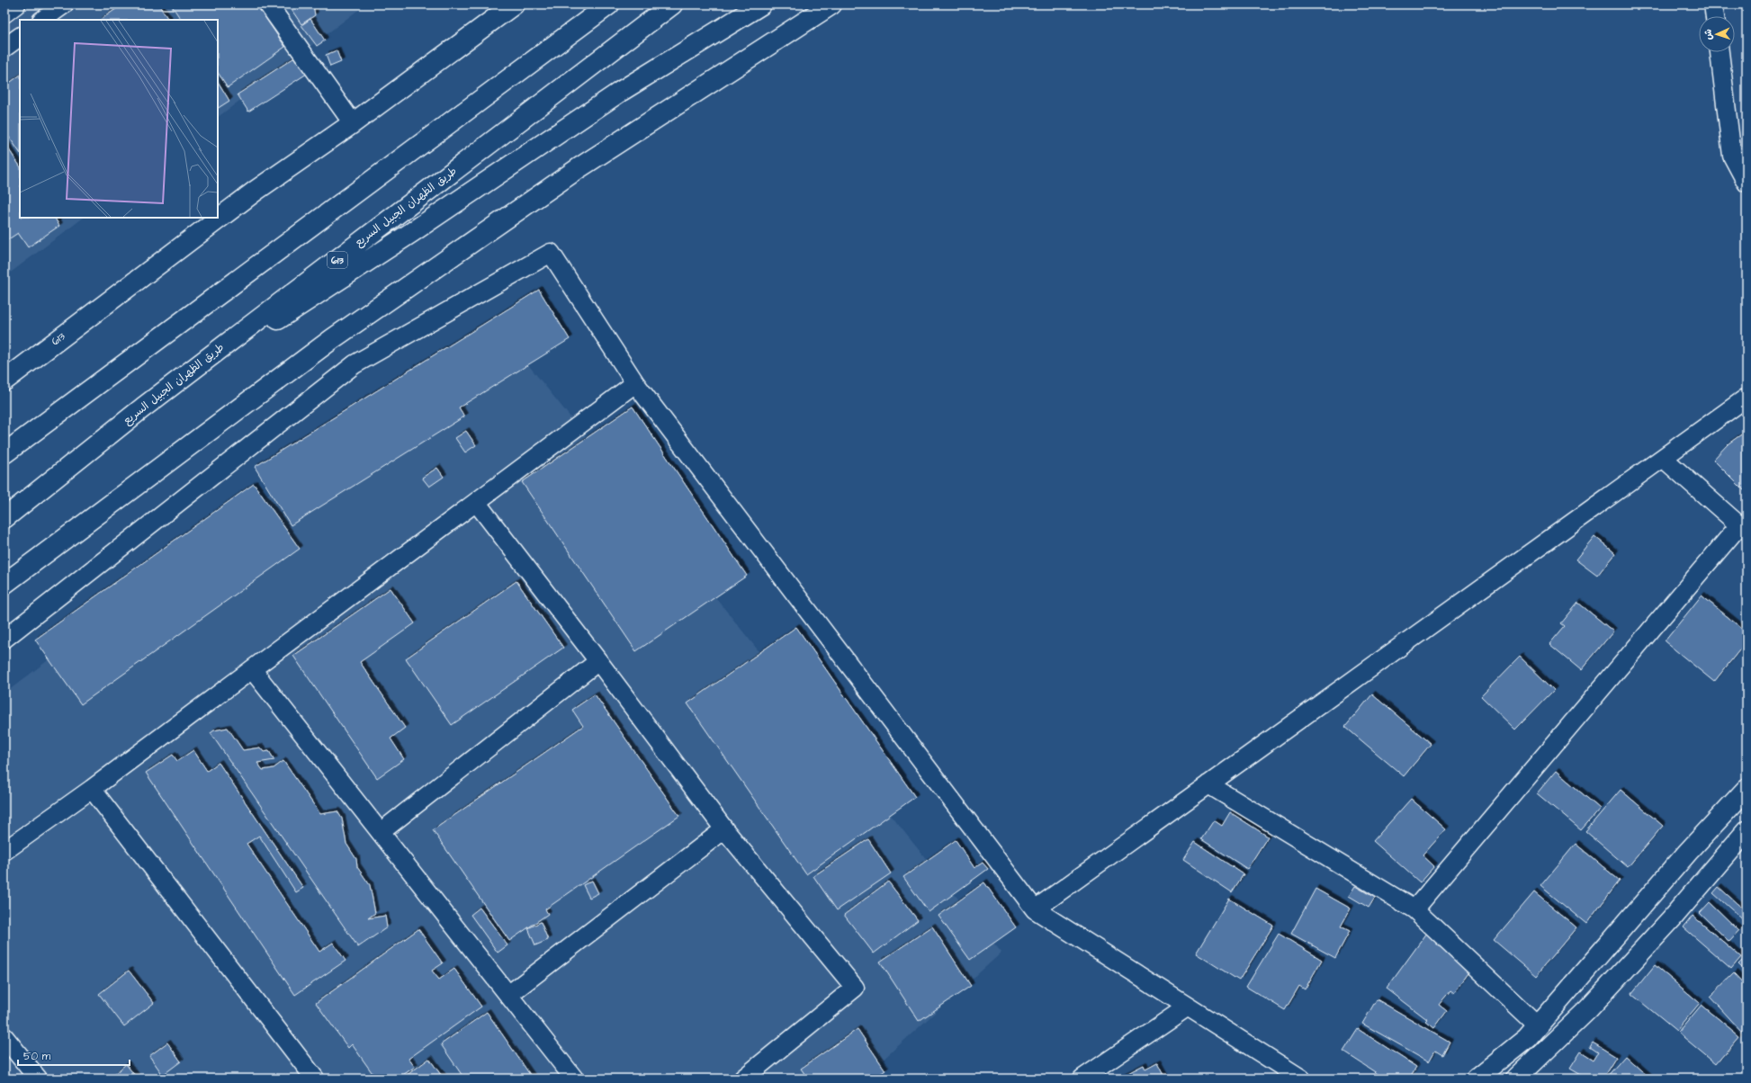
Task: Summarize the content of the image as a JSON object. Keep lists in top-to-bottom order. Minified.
{"streets":{"main road":["طريق الظهران الجبيل السريع","613"]},"scale_bar":"50 m","north":"left"}
